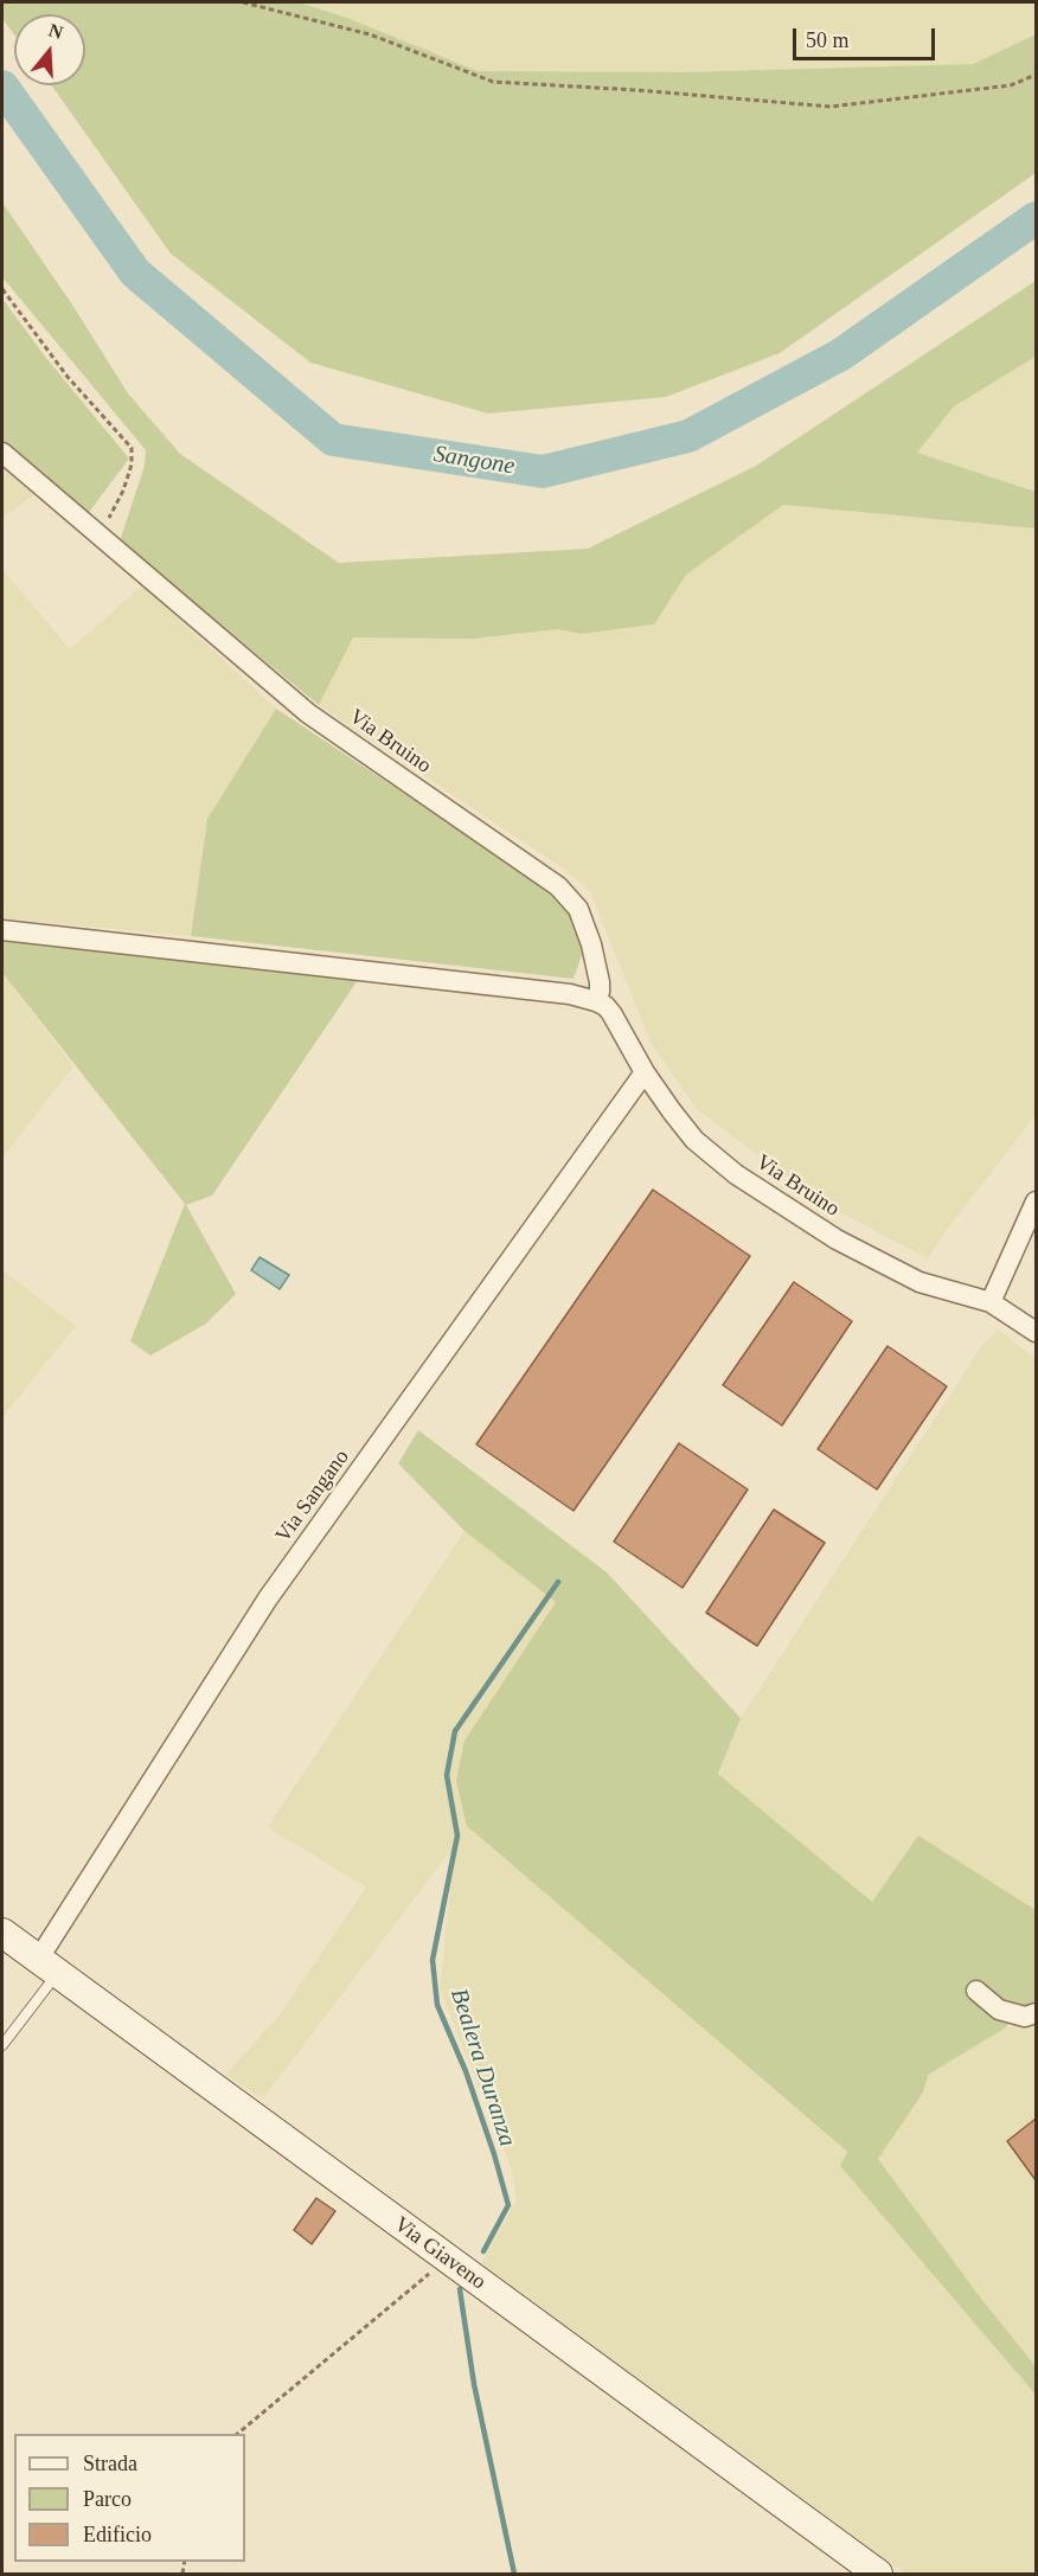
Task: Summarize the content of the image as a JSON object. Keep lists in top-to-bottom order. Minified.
{"streets":{"main road":["Via Giaveno"],"street":["Via Bruino","Via Sangano"]},"crossings":[["Via Bruino","Via Sangano"],["Via Sangano","Via Giaveno"]],"water":["Sangone","Bealera Duranza"],"legend":["Strada","Parco","Edificio"],"scale_bar":"50 m","north":"top"}
